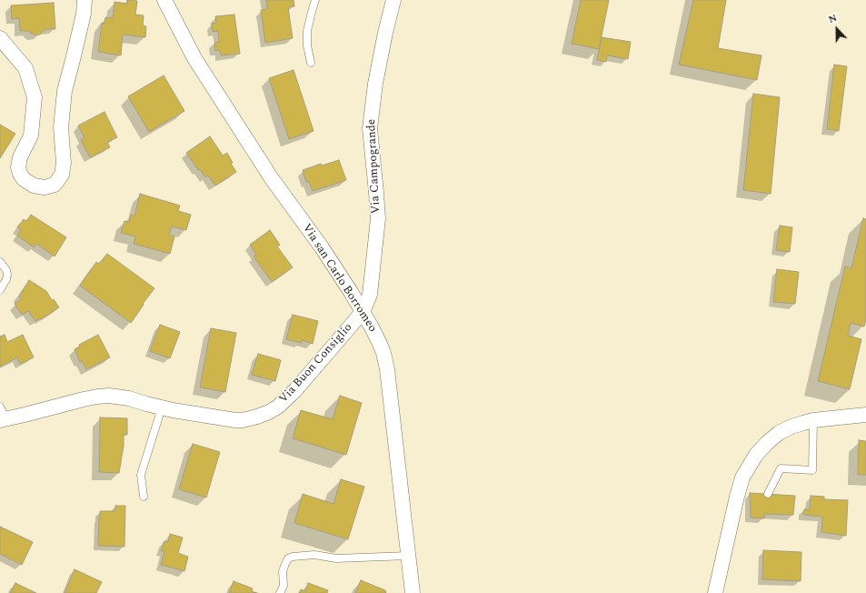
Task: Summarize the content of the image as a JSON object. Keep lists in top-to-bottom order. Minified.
{"streets":{"street":["Via Campogrande","Via san Carlo Borromeo","Via Buon Consiglio"]},"crossings":[["Via Campogrande","Via san Carlo Borromeo"],["Via Campogrande","Via Buon Consiglio"],["Via san Carlo Borromeo","Via Buon Consiglio"]],"north":"top"}
